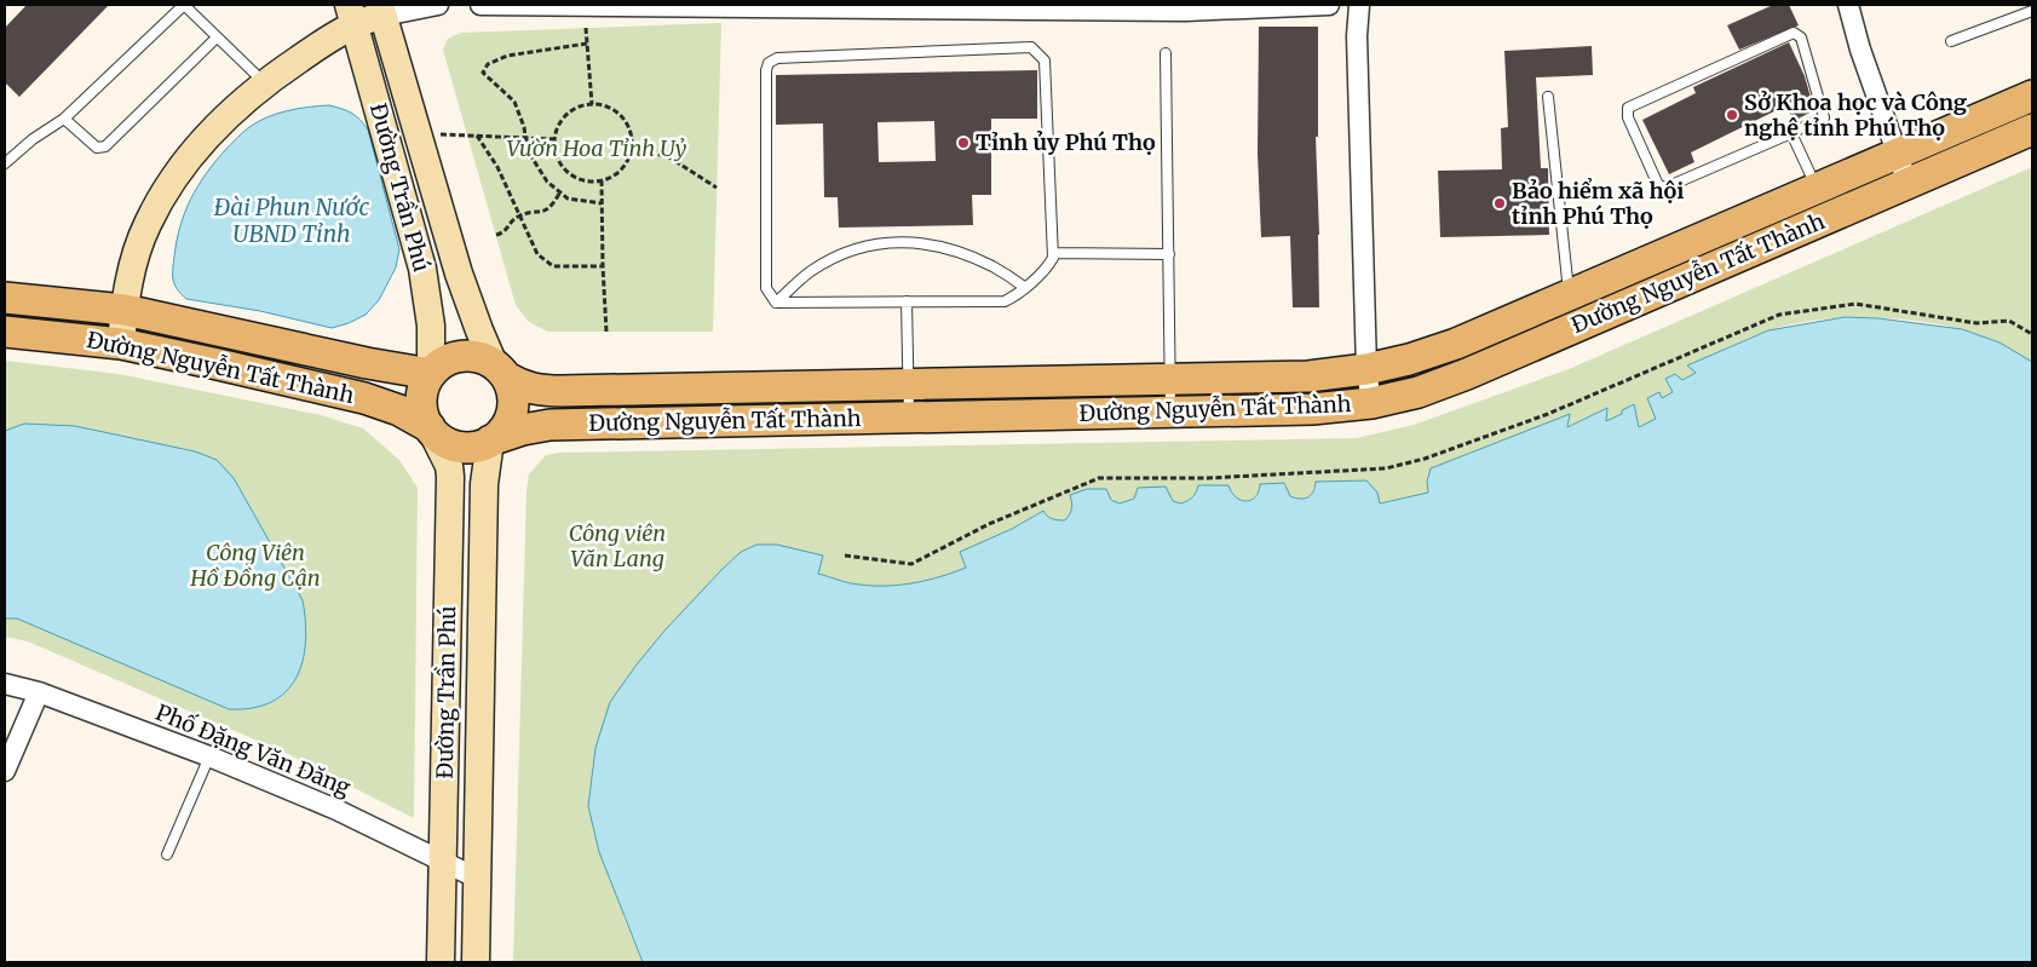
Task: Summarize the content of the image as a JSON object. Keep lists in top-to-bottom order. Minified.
{"streets":{"main road":["Đường Trần Phú","Đường Nguyễn Tất Thành"],"street":["Phố Đặng Văn Đăng"]},"crossings":[["Đường Trần Phú","Đường Nguyễn Tất Thành"],["Đường Trần Phú","Phố Đặng Văn Đăng"]],"water":["Đài Phun Nước UBND Tỉnh"],"parks":["Vườn Hoa Tỉnh Uỷ","Công viên Văn Lang","Công Viên Hồ Đồng Cận"],"places":["Sở Khoa học và Công nghệ tỉnh Phú Thọ","Tỉnh ủy Phú Thọ","Bảo hiểm xã hội tỉnh Phú Thọ"]}
